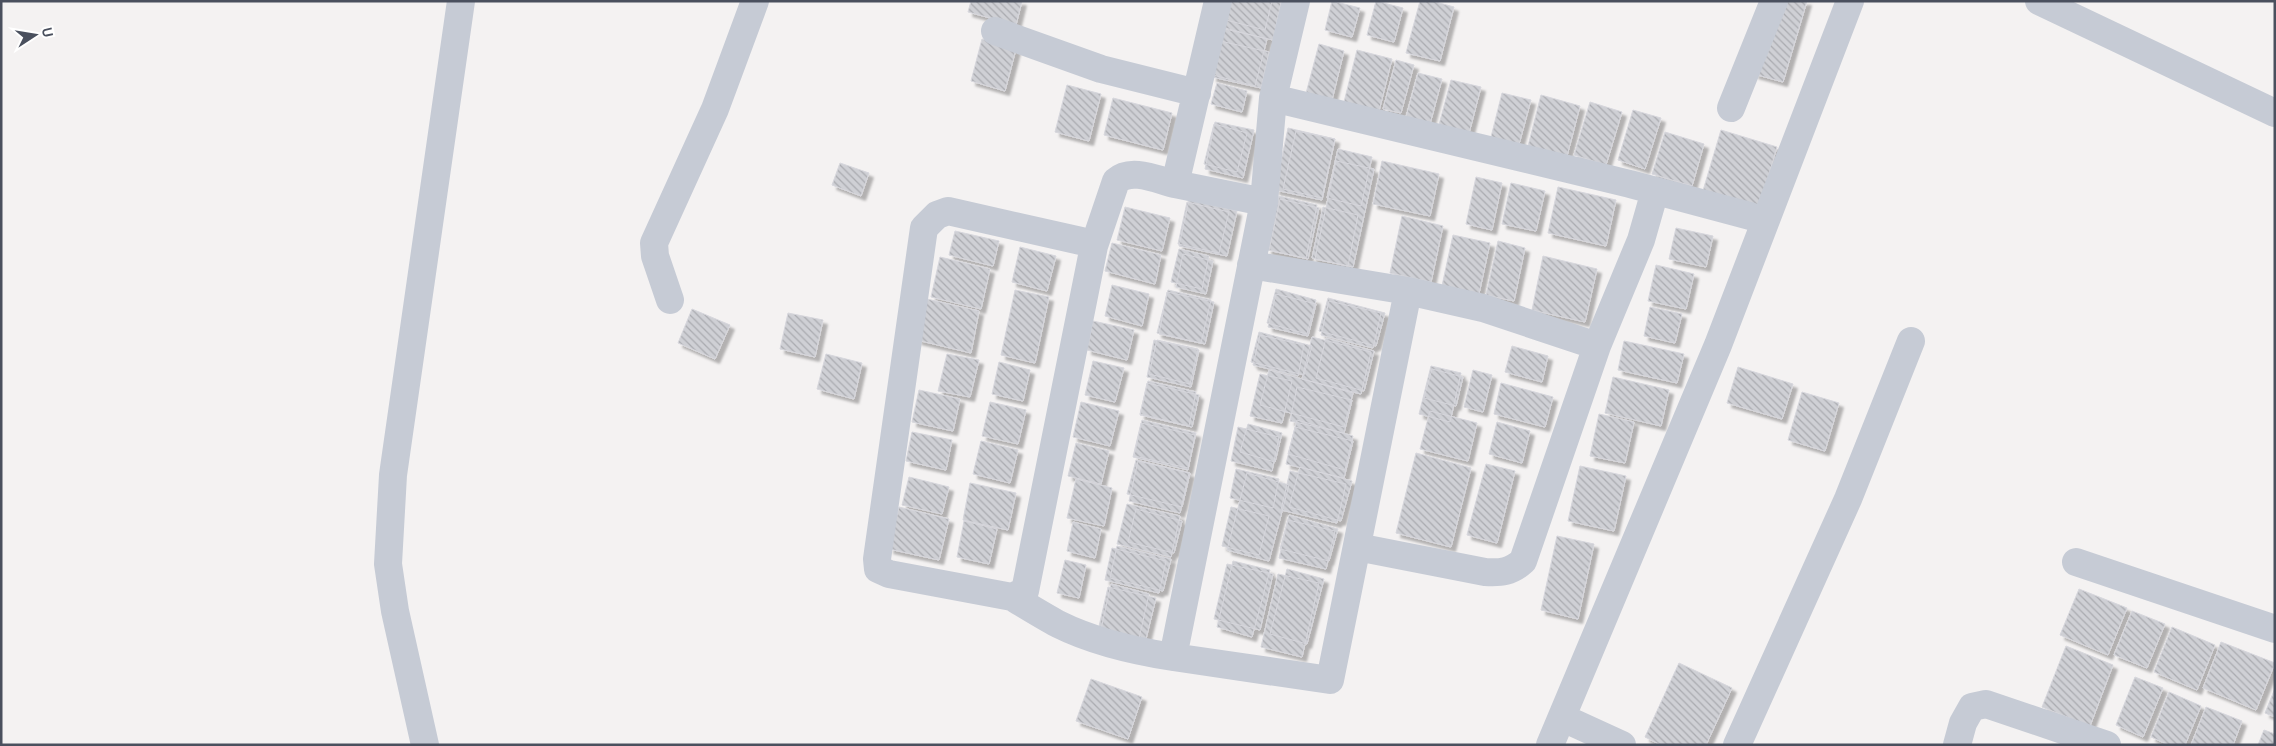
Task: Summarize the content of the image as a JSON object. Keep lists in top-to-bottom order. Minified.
{"north":"right"}
